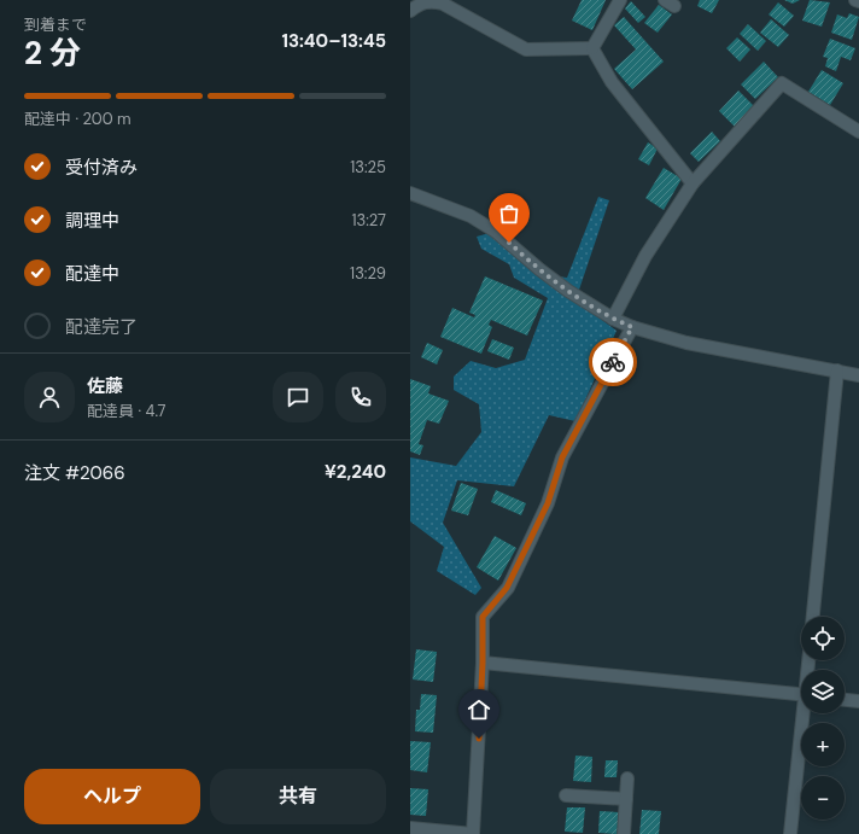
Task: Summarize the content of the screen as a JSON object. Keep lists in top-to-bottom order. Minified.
{"page":{"heading":["2 分","到着まで","13:40–13:45"],"panel":["佐藤","配達員 · 4.7","注文 #2066","¥2,240"],"bar":"配達中 · 200 m","list":[["受付済み","13:25"],["調理中","13:27"],["配達中","13:29"],"配達完了"],"map_buttons":["+","−"],"buttons":["ヘルプ","共有"]}}
